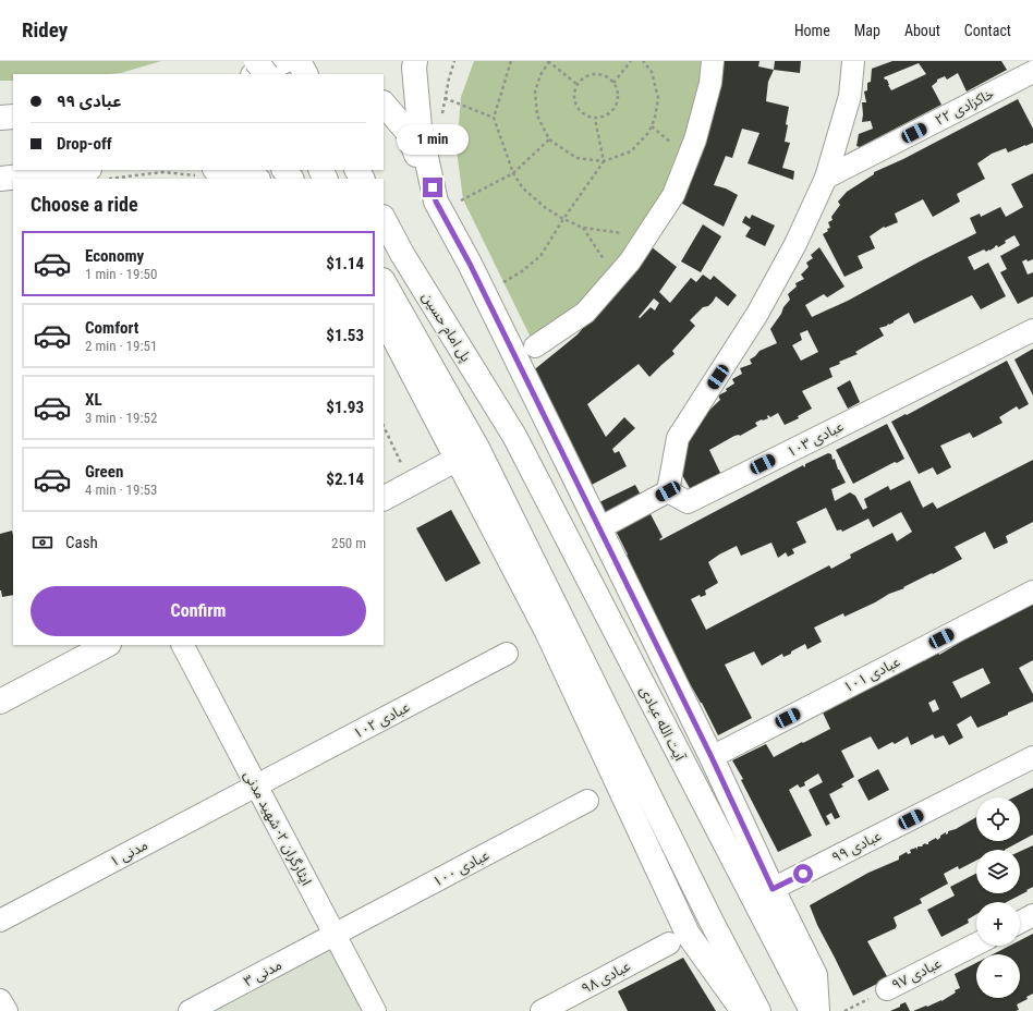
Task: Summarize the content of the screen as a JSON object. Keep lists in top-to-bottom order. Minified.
{"streets":{"main road":["پل امام حسین","آیت الله عبادی"],"street":["خاکزادی ۲۲","عبادی ۱۰۳","عبادی ۱۰۱","عبادی ۱۰۲","ایثارگران ۲- شهید مدنی","عبادی ۹۹","مدنی ۱","عبادی ۱۰۰","مدنی ۳","عبادی ۹۷","عبادی ۹۸"]},"crossings":[["پل امام حسین","آیت الله عبادی"],["عبادی ۱۰۲","ایثارگران ۲- شهید مدنی"],["عبادی ۱۰۲","مدنی ۱"],["ایثارگران ۲- شهید مدنی","مدنی ۱"],["ایثارگران ۲- شهید مدنی","عبادی ۱۰۰"],["ایثارگران ۲- شهید مدنی","مدنی ۳"],["عبادی ۱۰۰","مدنی ۳"]],"page":{"header":"Ridey","nav":["Home","Map","About","Contact"],"banner":["عبادی ۹۹","Drop-off"],"bubble":"1 min","heading":"Choose a ride","list":[{"name":"Economy","note":"1 min · 19:50","value":"$1.14"},{"name":"Comfort","note":"2 min · 19:51","value":"$1.53"},{"name":"XL","note":"3 min · 19:52","value":"$1.93"},{"name":"Green","note":"4 min · 19:53","value":"$2.14"}],"pay":["Cash","250 m"],"buttons":"Confirm","map_buttons":["+","−"]}}
